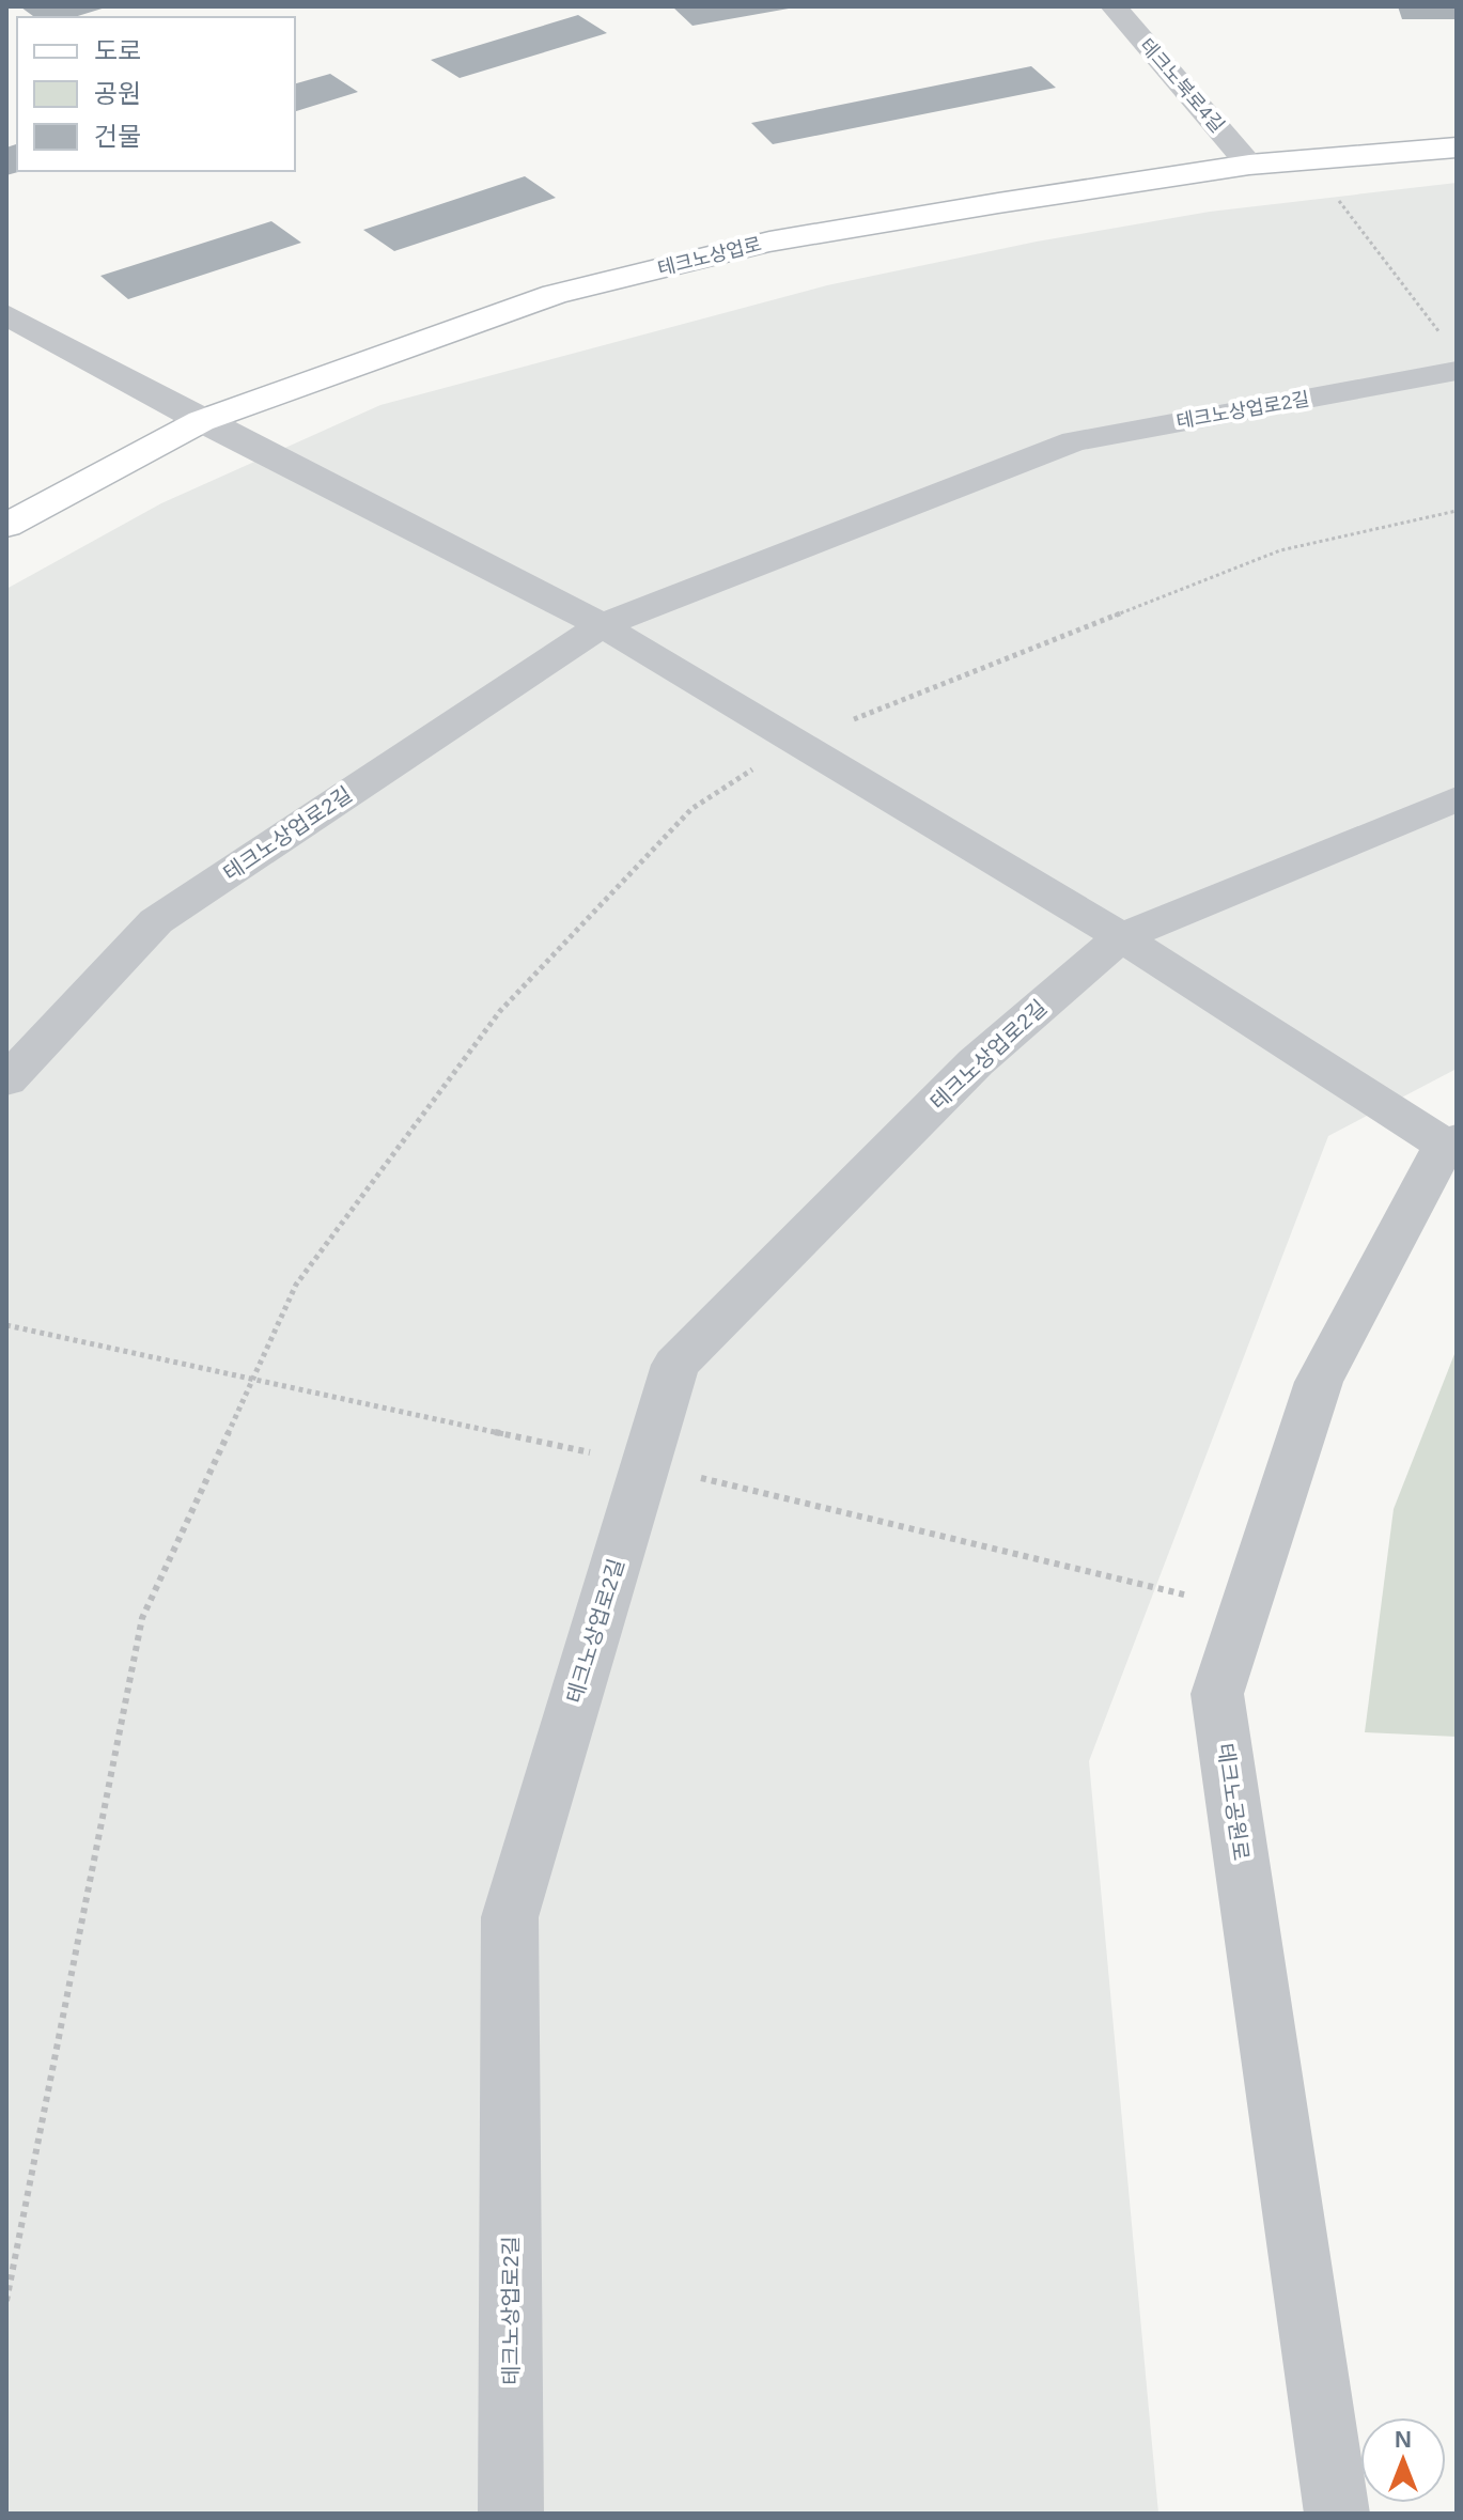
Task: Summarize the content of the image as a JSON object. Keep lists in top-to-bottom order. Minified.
{"streets":{"street":["테크노북로4길","테크노상업로","테크노상업로2길","테크노공원로"]},"crossings":[["테크노북로4길","테크노상업로"]],"legend":["도로","공원","건물"],"north":"top"}
